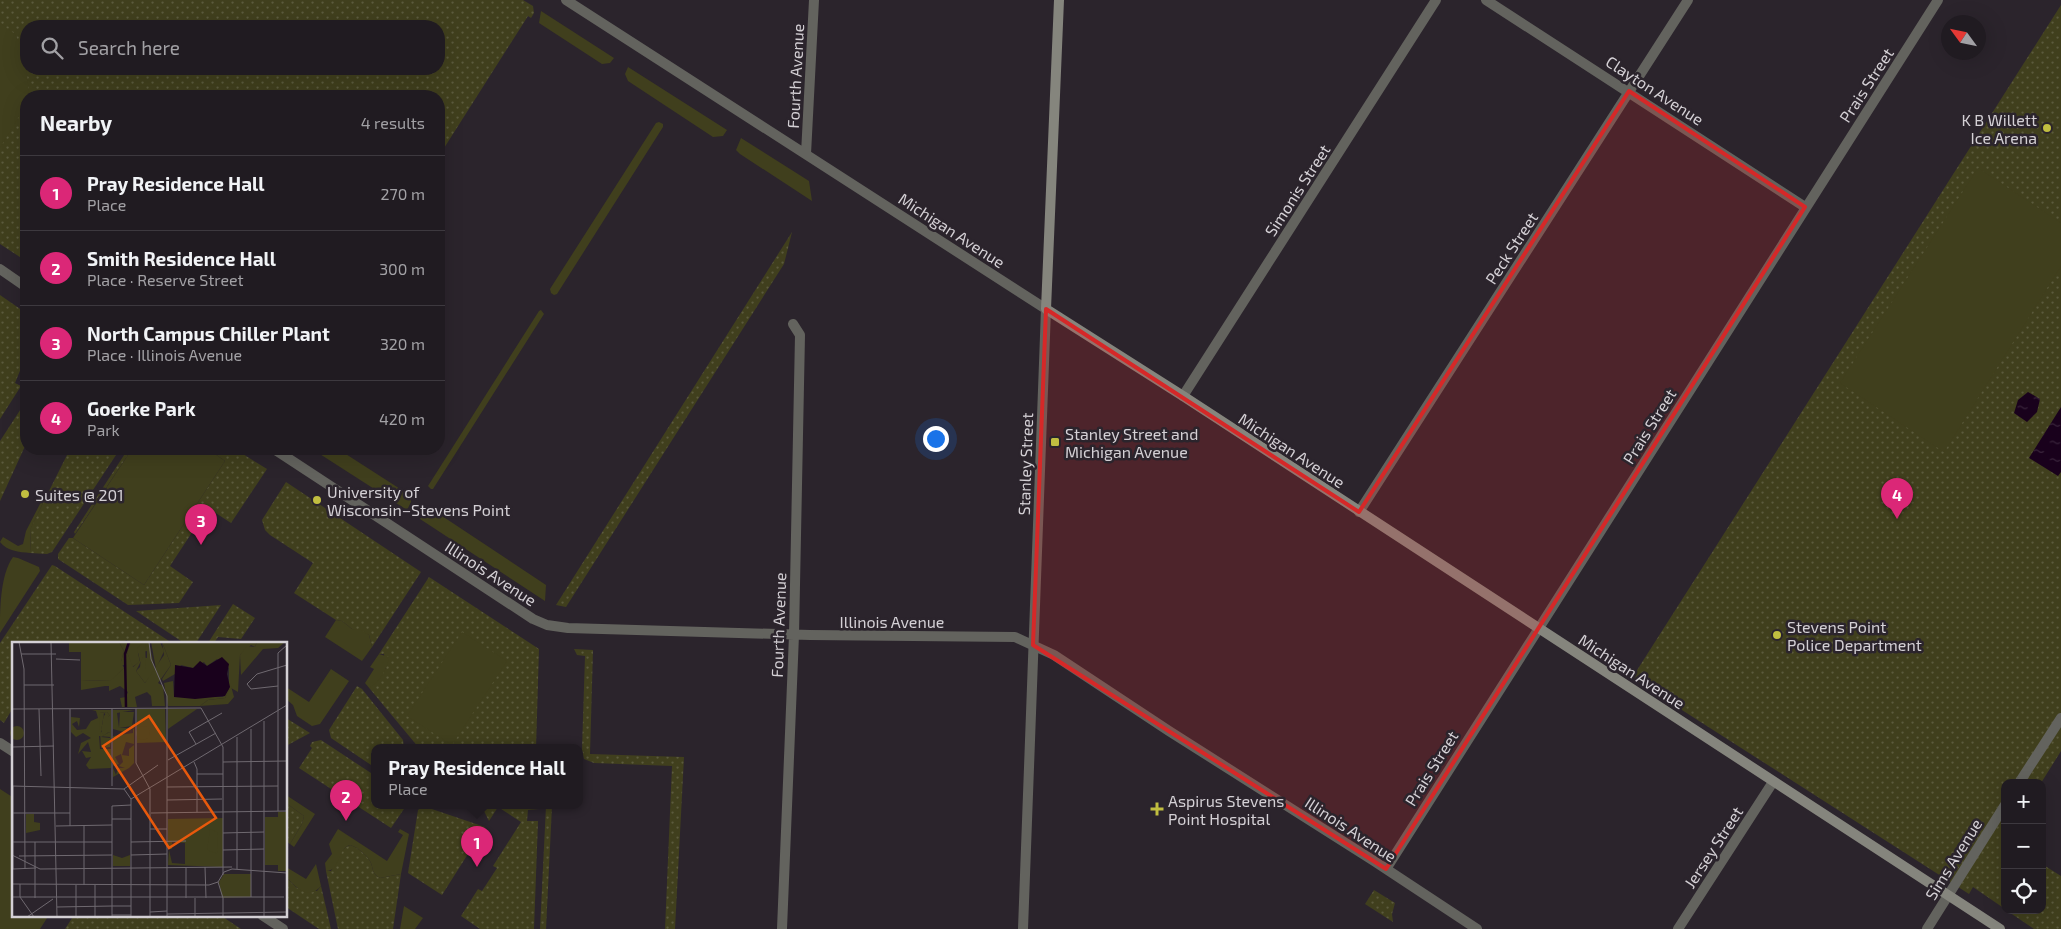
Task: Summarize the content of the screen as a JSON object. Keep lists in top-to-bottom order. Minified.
{"streets":{"street":["Fourth Avenue","Prais Street","Clayton Avenue","Simonis Street","Michigan Avenue","Peck Street","Stanley Street","Illinois Avenue","Jersey Street","Sims Avenue"]},"crossings":[["Fourth Avenue","Michigan Avenue"],["Fourth Avenue","Illinois Avenue"],["Prais Street","Clayton Avenue"],["Prais Street","Michigan Avenue"],["Prais Street","Illinois Avenue"],["Clayton Avenue","Peck Street"],["Simonis Street","Michigan Avenue"],["Michigan Avenue","Peck Street"],["Michigan Avenue","Stanley Street"],["Michigan Avenue","Jersey Street"],["Michigan Avenue","Sims Avenue"],["Stanley Street","Illinois Avenue"]],"places":{"other":["K B Willett Ice Arena","Suites @ 201","University of Wisconsin–Stevens Point","Stevens Point Police Department"],"transit":["Stanley Street and Michigan Avenue"],"health":["Aspirus Stevens Point Hospital"]},"north":"top left","page":{"search":"Search here","heading":["Nearby","4 results"],"list":[{"mark":"1","name":"Pray Residence Hall","note":"Place","value":"270 m"},{"mark":"2","name":"Smith Residence Hall","note":"Place · Reserve Street","value":"300 m"},{"mark":"3","name":"North Campus Chiller Plant","note":"Place · Illinois Avenue","value":"320 m"},{"mark":"4","name":"Goerke Park","note":"Park","value":"420 m"}],"pins":["4","3","2","1"],"popup":["Pray Residence Hall","Place"],"map_buttons":["+","−"]}}
